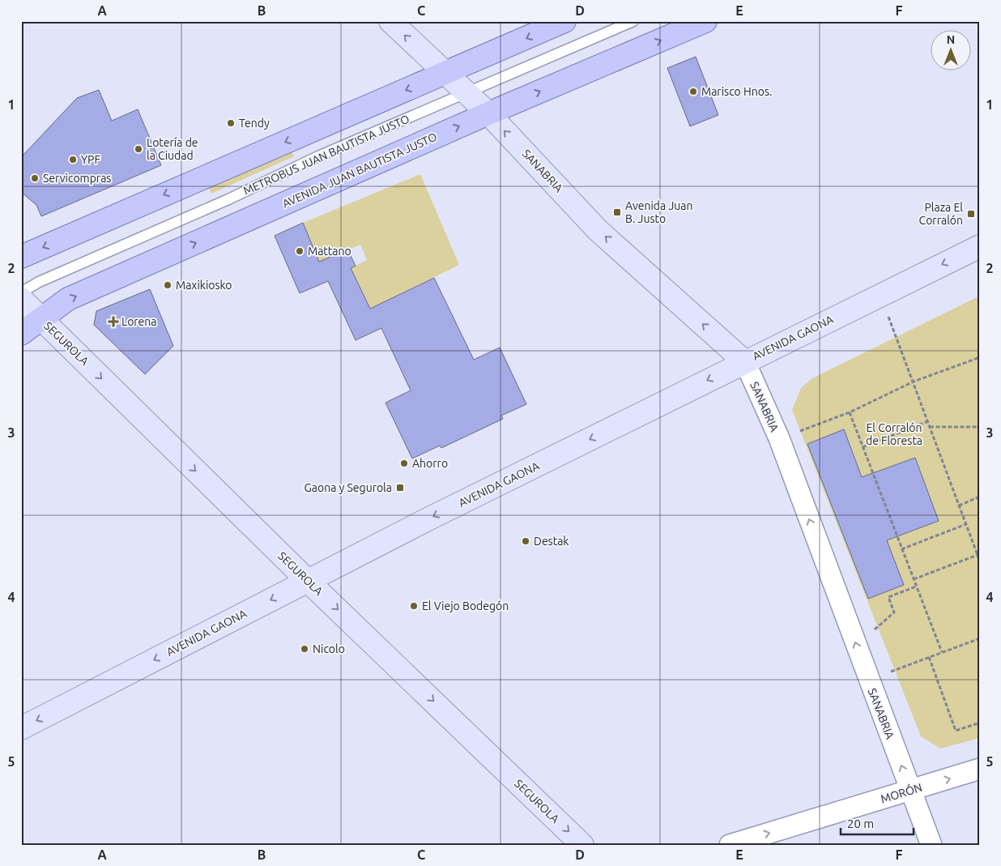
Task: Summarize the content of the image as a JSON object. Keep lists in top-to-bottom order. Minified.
{"streets":{"main road":["AVENIDA JUAN BAUTISTA JUSTO"],"street":["SANABRIA","AVENIDA GAONA","SEGUROLA","MORÓN"],"lane":["METROBUS JUAN BAUTISTA JUSTO"]},"crossings":[["METROBUS JUAN BAUTISTA JUSTO","SANABRIA"],["AVENIDA JUAN BAUTISTA JUSTO","SANABRIA"],["AVENIDA JUAN BAUTISTA JUSTO","SEGUROLA"],["SANABRIA","AVENIDA GAONA"],["SANABRIA","MORÓN"],["AVENIDA GAONA","SEGUROLA"]],"one_way":["SANABRIA","AVENIDA GAONA","SEGUROLA","MORÓN"],"parks":["El Corralón de Floresta"],"places":{"other":["Marisco Hnos.","Tendy","Lotería de la Ciudad","YPF","Servicompras","Mattano","Maxikiosko","Ahorro","Destak","El Viejo Bodegón","Nicolo"],"transit":["Avenida Juan B. Justo","Plaza El Corralón","Gaona y Segurola"],"health":["Lorena"]},"scale_bar":"20 m","north":"top","grid":{"columns":["A","B","C","D","E","F"],"rows":["1","2","3","4","5"]}}
